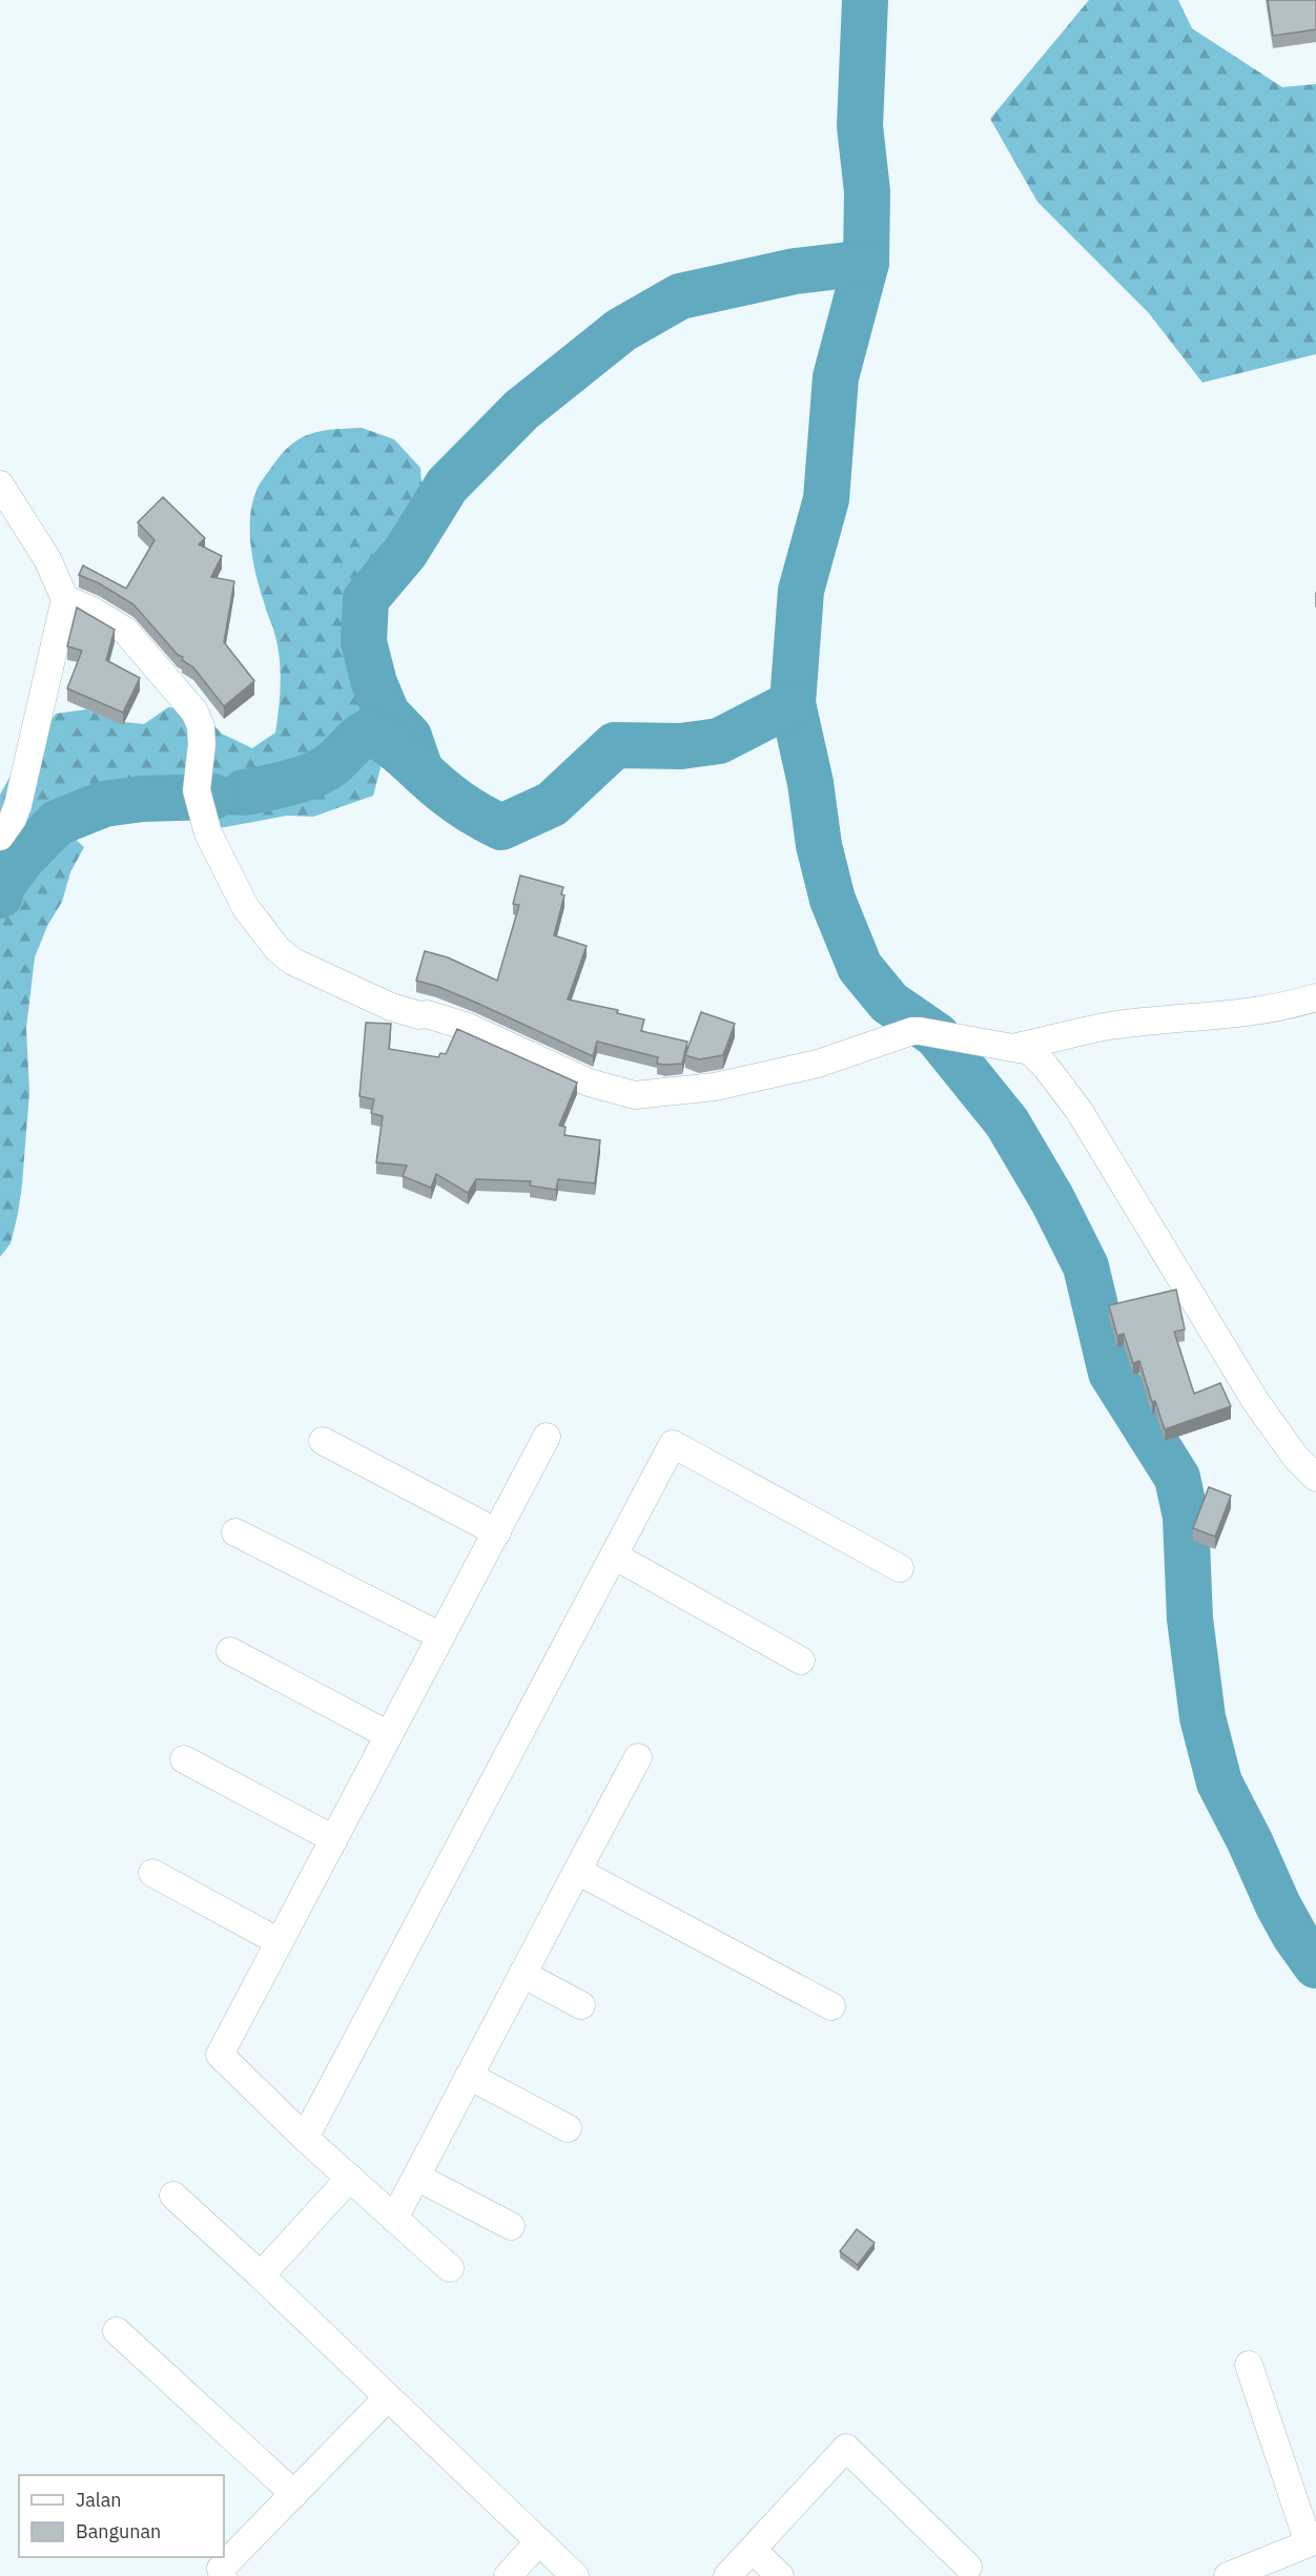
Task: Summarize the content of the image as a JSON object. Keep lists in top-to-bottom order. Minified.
{"legend":["Jalan","Bangunan"]}
